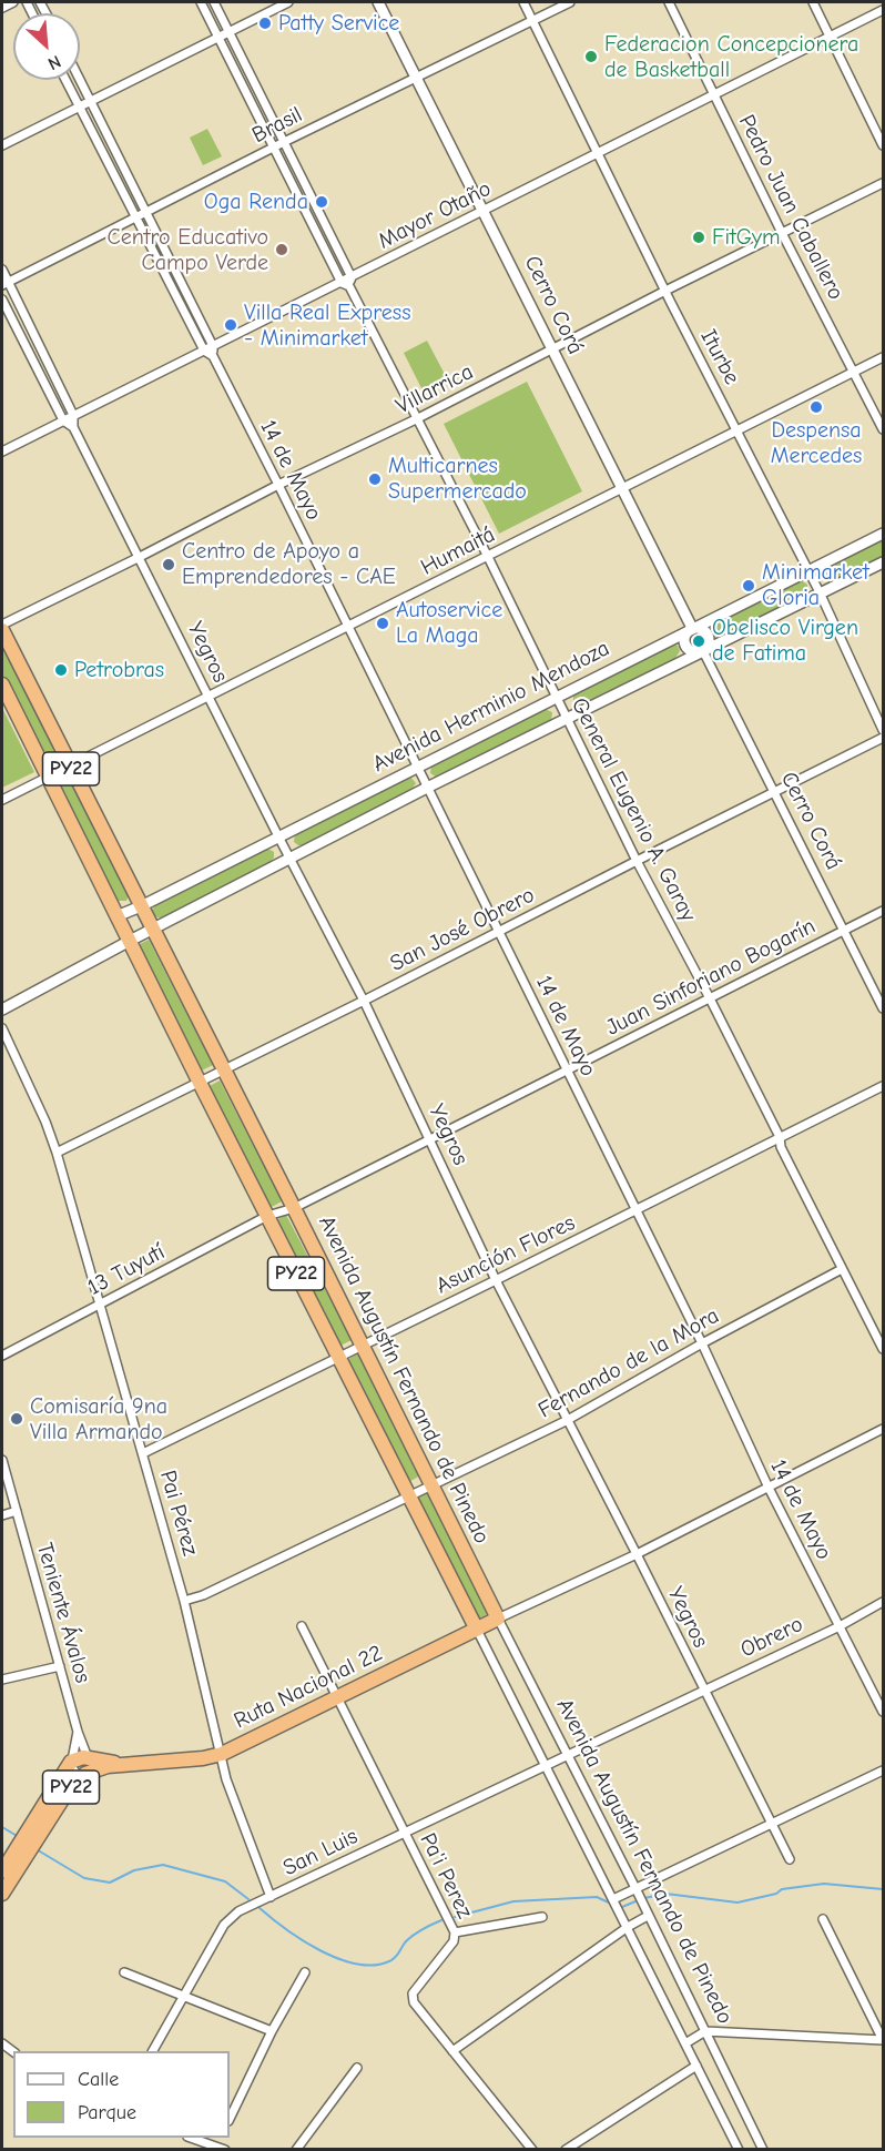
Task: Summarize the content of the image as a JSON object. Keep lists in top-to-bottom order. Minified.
{"streets":{"highway":["PY22","Avenida Augustín Fernando de Pinedo","Ruta Nacional 22"],"street":["Brasil","Pedro Juan Caballero","Mayor Otaño","Cerro Corá","Iturbe","Villarrica","14 de Mayo","Humaitá","Yegros","Avenida Herminio Mendoza","General Eugenio A. Garay","San José Obrero","Juan Sinforiano Bogarín","Asunción Flores","13 Tuyutí","Fernando de la Mora","Pai Pérez","Teniente Ávalos","Obrero","San Luis","Pa'i Perez"]},"crossings":[["Brasil","Cerro Corá"],["Brasil","Iturbe"],["Brasil","14 de Mayo"],["Brasil","Yegros"],["Brasil","General Eugenio A. Garay"],["Pedro Juan Caballero","Mayor Otaño"],["Pedro Juan Caballero","Villarrica"],["Pedro Juan Caballero","Humaitá"],["Mayor Otaño","Cerro Corá"],["Mayor Otaño","Iturbe"],["Mayor Otaño","14 de Mayo"],["Mayor Otaño","Yegros"],["Mayor Otaño","General Eugenio A. Garay"],["Cerro Corá","Villarrica"],["Cerro Corá","Humaitá"],["Cerro Corá","Avenida Herminio Mendoza"],["Cerro Corá","San José Obrero"],["Cerro Corá","Juan Sinforiano Bogarín"],["Iturbe","Villarrica"],["Iturbe","Humaitá"],["Iturbe","Avenida Herminio Mendoza"],["Villarrica","14 de Mayo"],["Villarrica","Yegros"],["Villarrica","General Eugenio A. Garay"],["14 de Mayo","Humaitá"],["14 de Mayo","Avenida Herminio Mendoza"],["14 de Mayo","San José Obrero"],["14 de Mayo","Juan Sinforiano Bogarín"],["14 de Mayo","Asunción Flores"],["14 de Mayo","Fernando de la Mora"],["14 de Mayo","Obrero"],["Humaitá","Yegros"],["Humaitá","General Eugenio A. Garay"],["Humaitá","Avenida Augustín Fernando de Pinedo"],["Yegros","Avenida Herminio Mendoza"],["Yegros","San José Obrero"],["Yegros","Juan Sinforiano Bogarín"],["Yegros","Asunción Flores"],["Yegros","Fernando de la Mora"],["Yegros","Obrero"],["Avenida Herminio Mendoza","General Eugenio A. Garay"],["Avenida Herminio Mendoza","Avenida Augustín Fernando de Pinedo"],["PY22","Teniente Ávalos"],["PY22","Ruta Nacional 22"],["General Eugenio A. Garay","San José Obrero"],["General Eugenio A. Garay","Juan Sinforiano Bogarín"],["General Eugenio A. Garay","Asunción Flores"],["General Eugenio A. Garay","Fernando de la Mora"],["San José Obrero","Avenida Augustín Fernando de Pinedo"],["San José Obrero","Pai Pérez"],["Juan Sinforiano Bogarín","13 Tuyutí"],["Juan Sinforiano Bogarín","Avenida Augustín Fernando de Pinedo"],["Asunción Flores","Avenida Augustín Fernando de Pinedo"],["Asunción Flores","Pai Pérez"],["13 Tuyutí","Avenida Augustín Fernando de Pinedo"],["13 Tuyutí","Pai Pérez"],["Fernando de la Mora","Avenida Augustín Fernando de Pinedo"],["Fernando de la Mora","Pai Pérez"],["Avenida Augustín Fernando de Pinedo","Obrero"],["Avenida Augustín Fernando de Pinedo","Ruta Nacional 22"],["Avenida Augustín Fernando de Pinedo","San Luis"],["Pai Pérez","Ruta Nacional 22"],["Pai Pérez","San Luis"],["Teniente Ávalos","Ruta Nacional 22"],["Obrero","San Luis"],["Ruta Nacional 22","Pa'i Perez"],["San Luis","Pa'i Perez"]],"places":["Patty Service","Federacion Concepcionera de Basketball","Oga Renda","FitGym","Centro Educativo Campo Verde","Villa Real Express - Minimarket","Despensa Mercedes","Multicarnes Supermercado","Centro de Apoyo a Emprendedores - CAE","Minimarket Gloria","Autoservice La Maga","Obelisco Virgen de Fatima","Petrobras","Comisaría 9na Villa Armando"],"legend":["Calle","Parque"],"north":"bottom right"}
